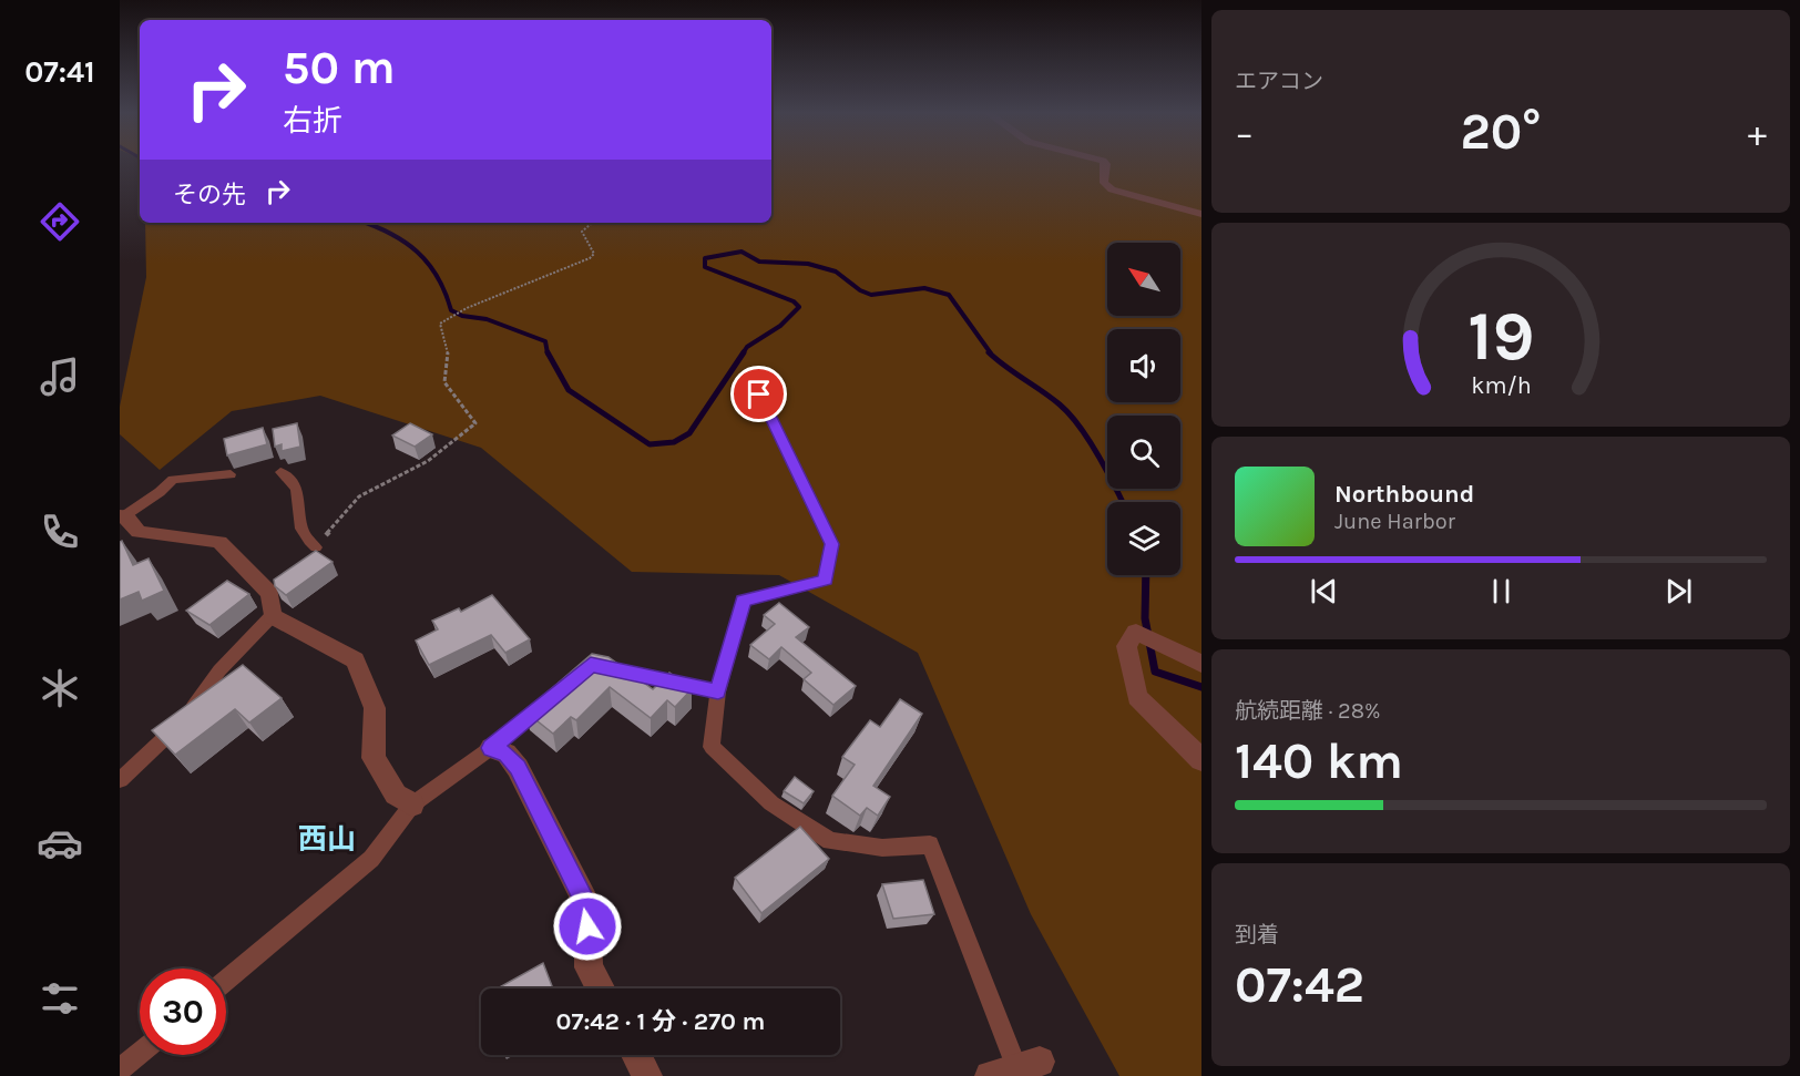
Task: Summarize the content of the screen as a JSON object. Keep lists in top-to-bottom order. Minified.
{"districts":["西山"],"north":"top left","page":{"tabs":"07:41","tile":["エアコン",["航続距離 · 28%","140 km"],["到着","07:42"]],"turn":["50 m","右折"],"heat":["−","20°","+"],"then":"その先","song":["Northbound","June Harbor"],"limit":"30","trip":"07:42 · 1 分 · 270 m","gauge":["19","km/h"]}}
